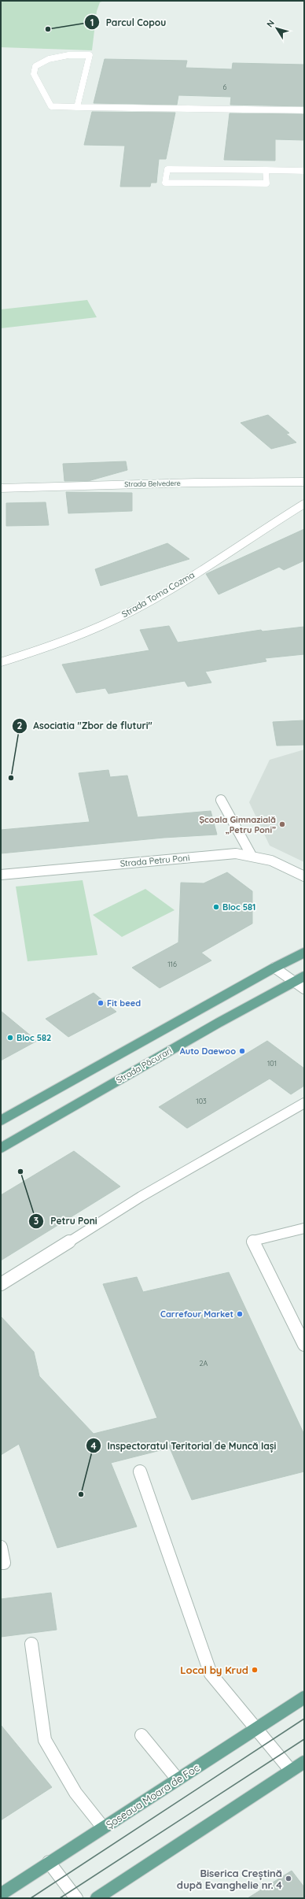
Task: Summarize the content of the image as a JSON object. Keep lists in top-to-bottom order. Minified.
{"streets":{"main road":["Strada Păcurari","Șoseaua Moara de Foc"],"street":["Strada Belvedere","Strada Toma Cozma","Strada Petru Poni"]},"places":["Parcul Copou","Asociatia \"Zbor de fluturi\"","Şcoala Gimnazială „Petru Poni”","Bloc 581","Fit beed","Bloc 582","Auto Daewoo","Petru Poni","Carrefour Market","Inspectoratul Teritorial de Muncă Iași","Local by Krud","Biserica Creștină după Evanghelie nr. 4"],"house_numbers":["6","116","101","103","2A"],"north":"top left"}
